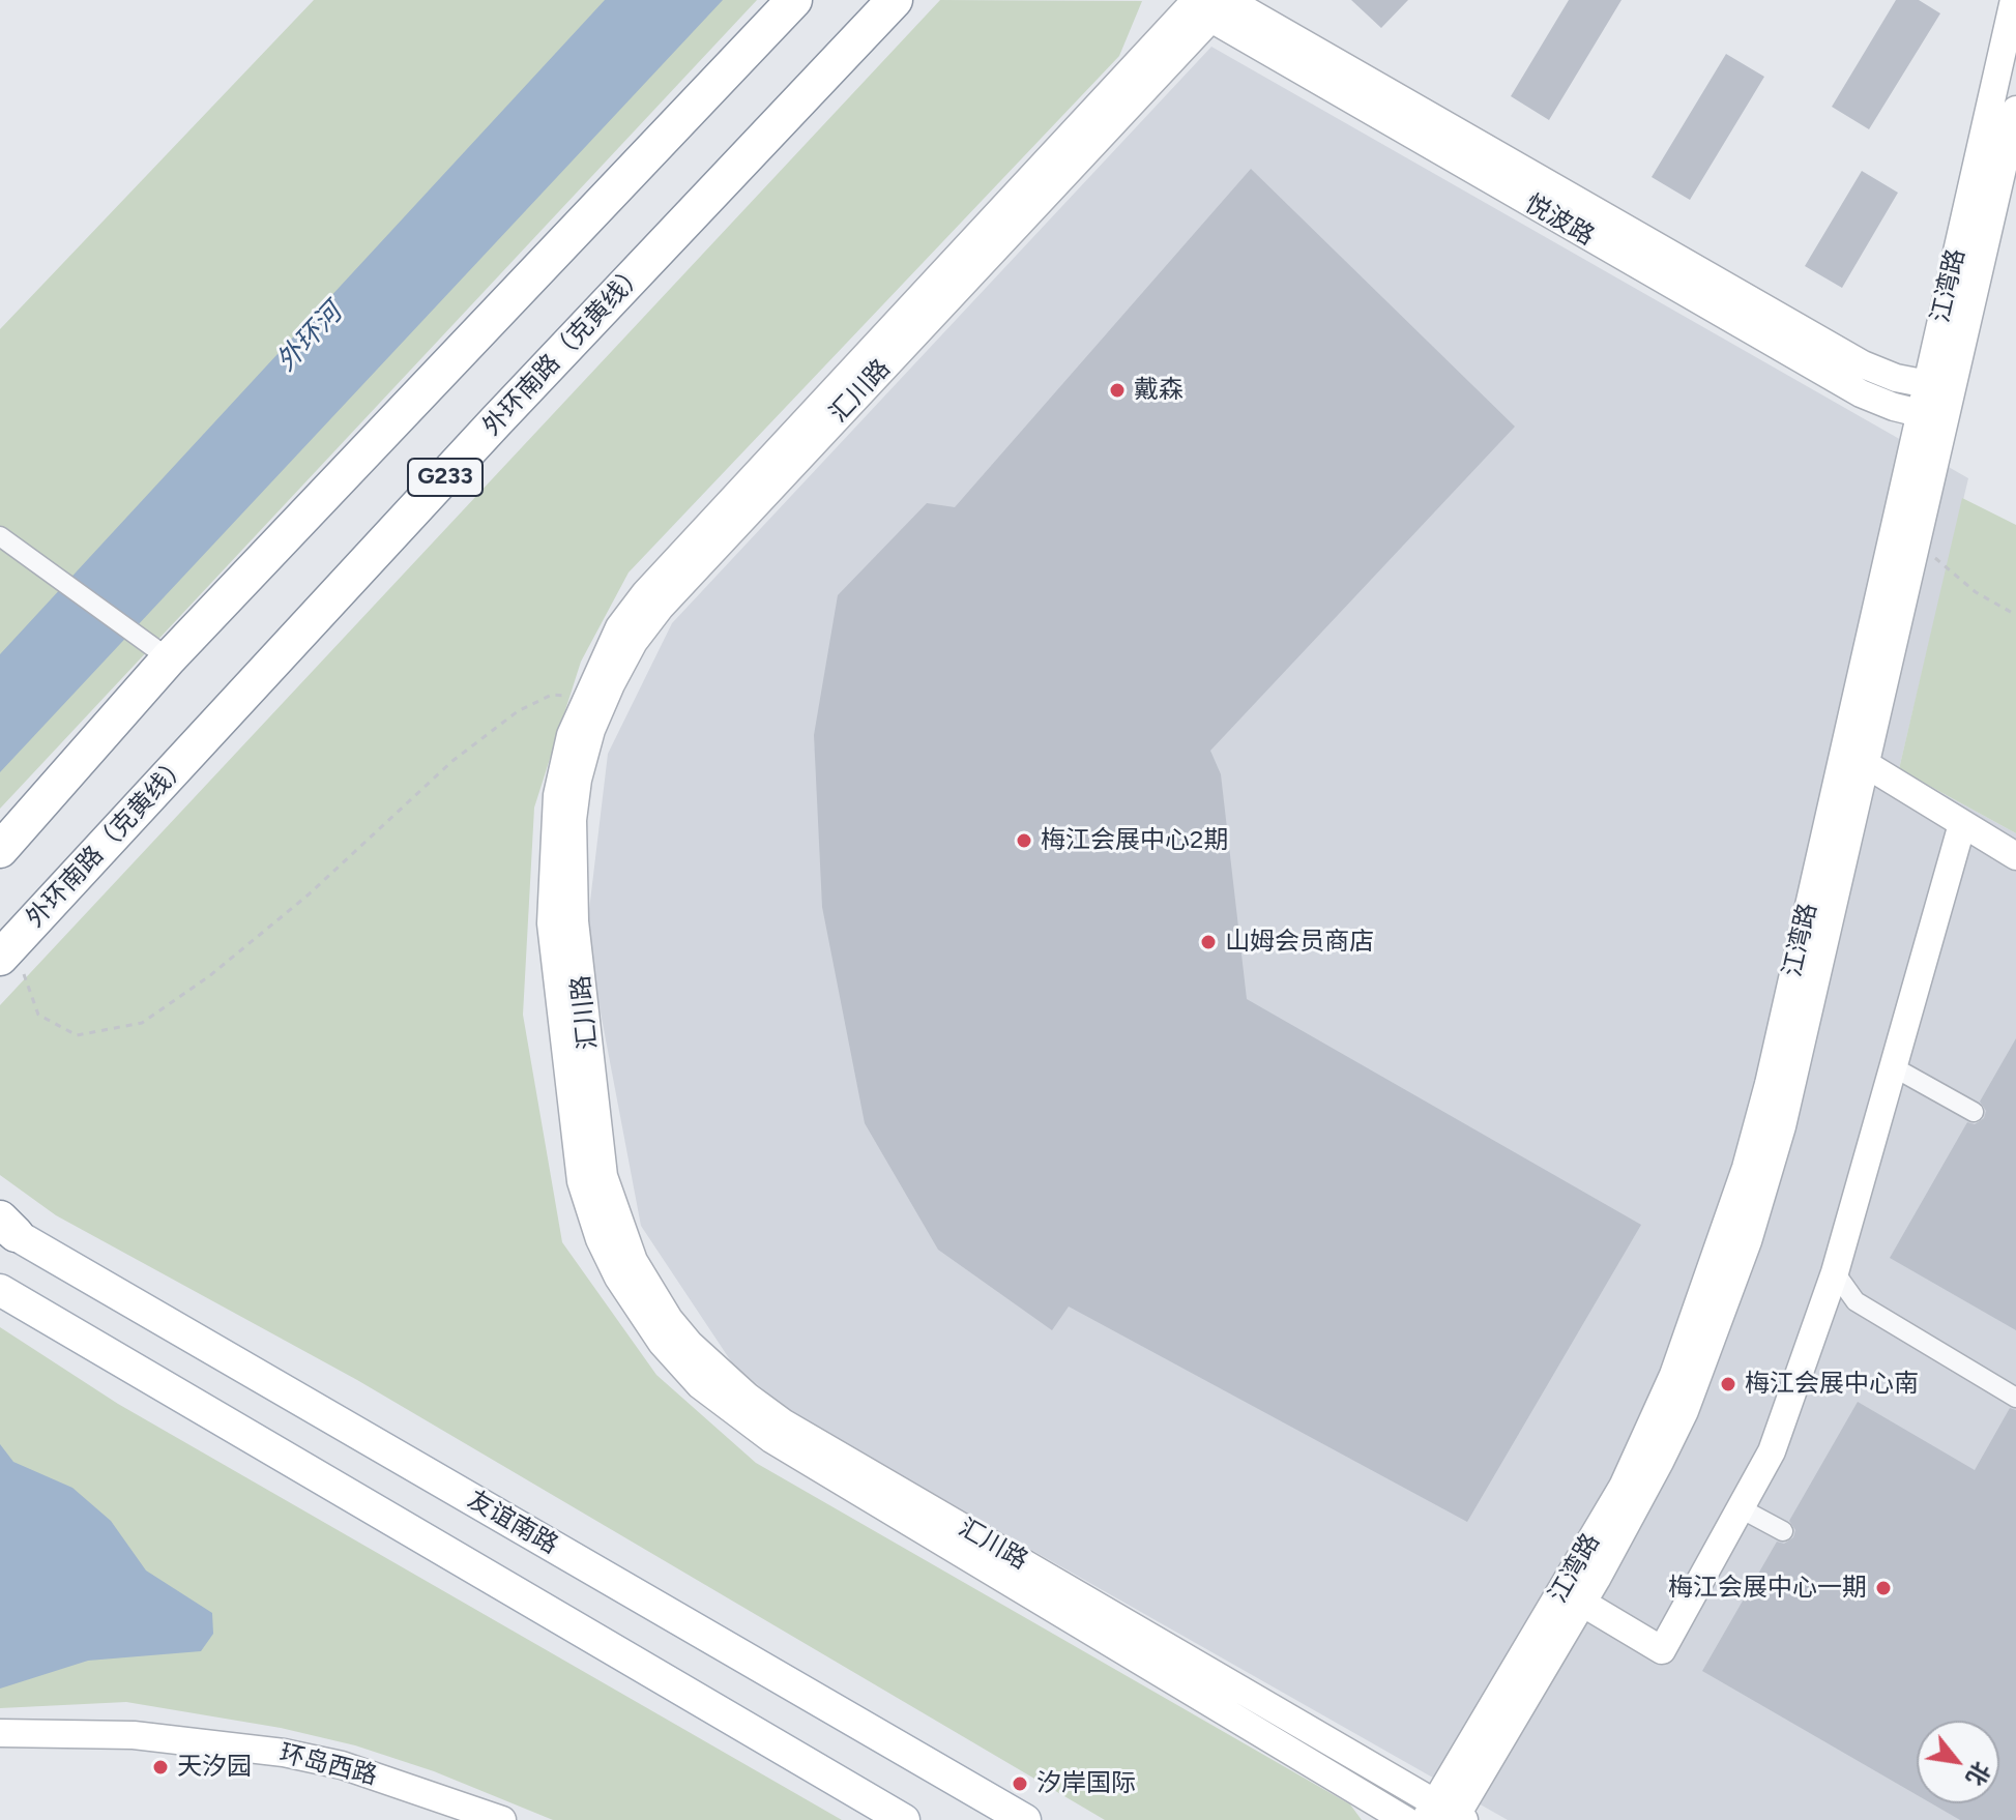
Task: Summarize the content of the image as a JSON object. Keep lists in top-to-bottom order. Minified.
{"streets":{"highway":["外环南路（克黄线）","G233"],"main road":["友谊南路"],"street":["悦波路","江湾路","汇川路","环岛西路"]},"crossings":[["悦波路","江湾路"],["悦波路","汇川路"],["江湾路","汇川路"]],"water":["外环河"],"places":["戴森","梅江会展中心2期","山姆会员商店","梅江会展中心南","梅江会展中心一期","天汐园","汐岸国际"],"north":"bottom right"}
